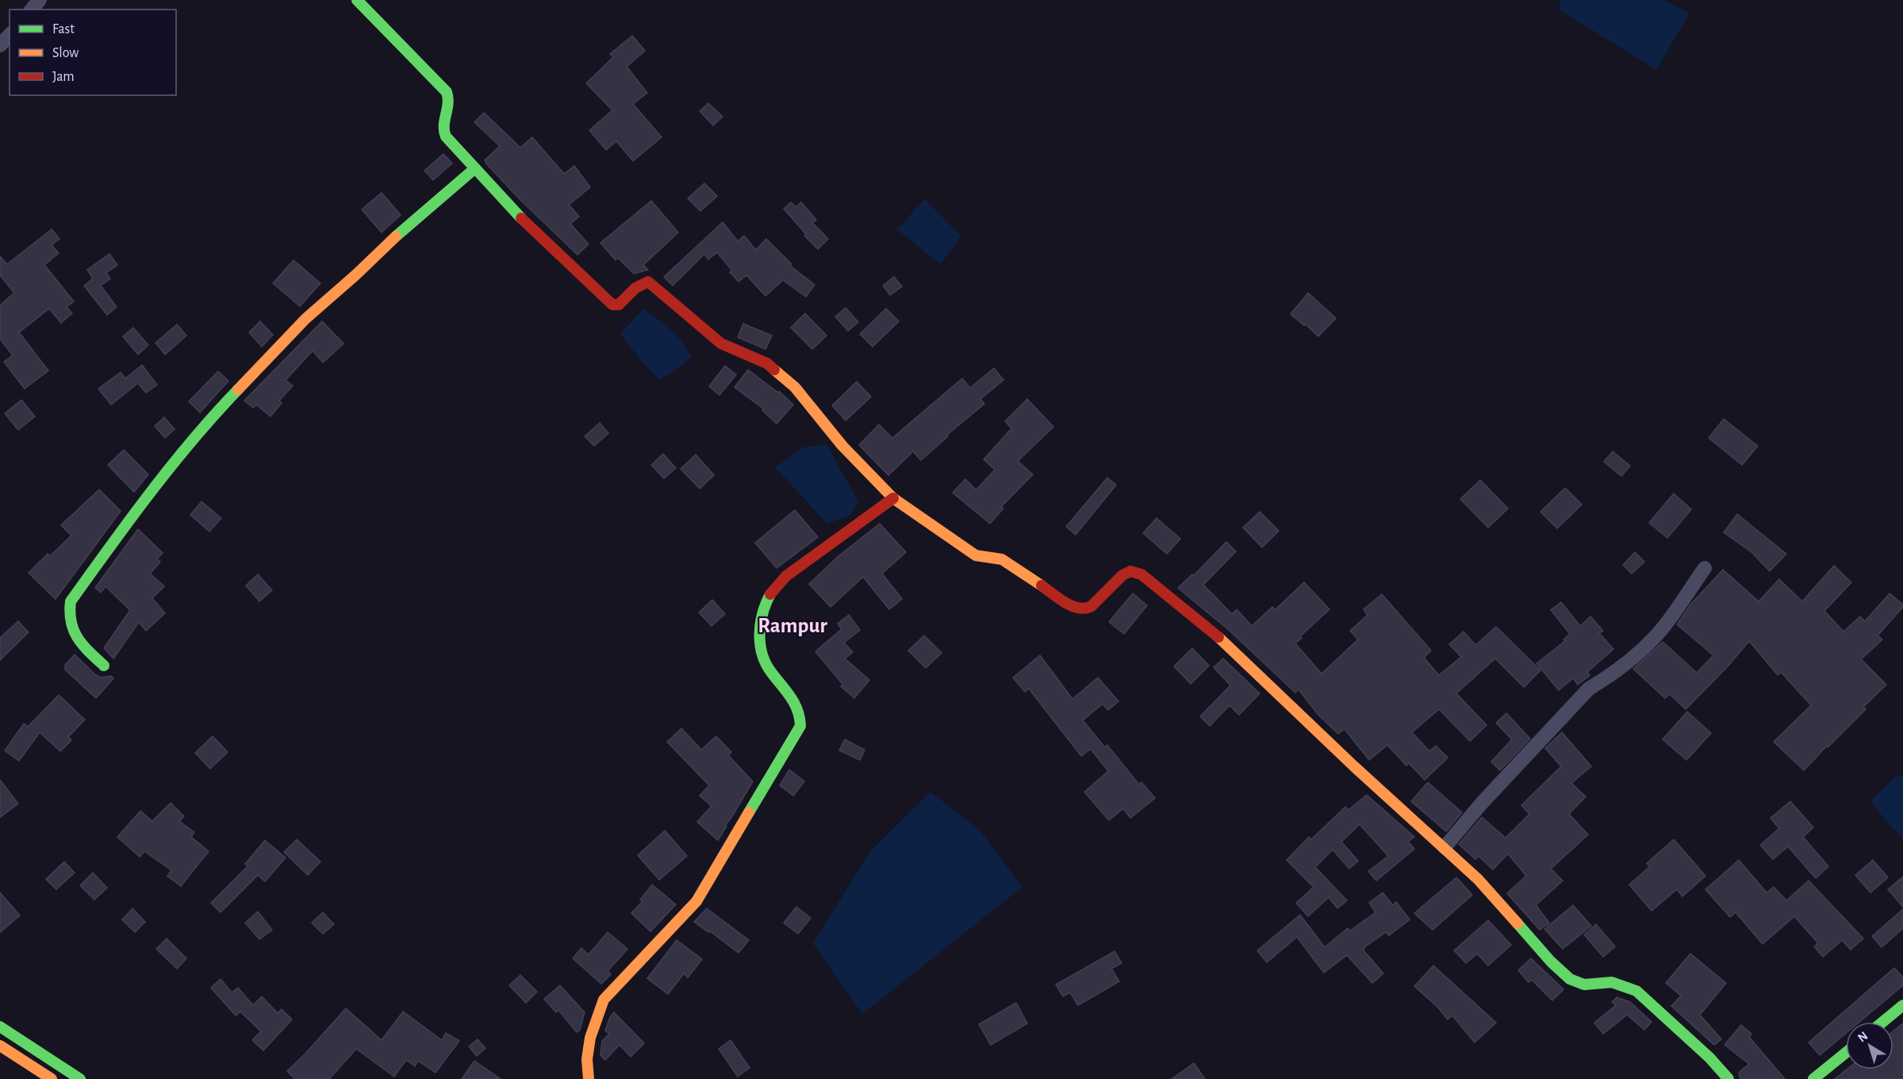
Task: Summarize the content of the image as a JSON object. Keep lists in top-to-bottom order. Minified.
{"districts":["Rampur"],"legend":["Fast","Slow","Jam"],"north":"top left"}
